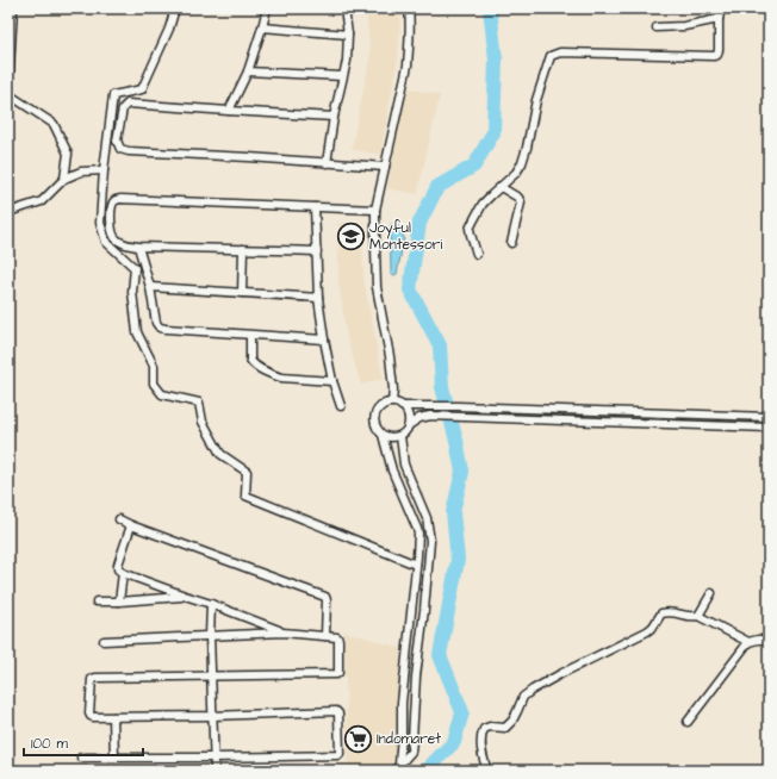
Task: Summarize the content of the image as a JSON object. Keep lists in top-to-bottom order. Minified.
{"places":{"school or university":["Joyful Montessori"],"supermarket":["Indomaret"]},"scale_bar":"100 m"}
